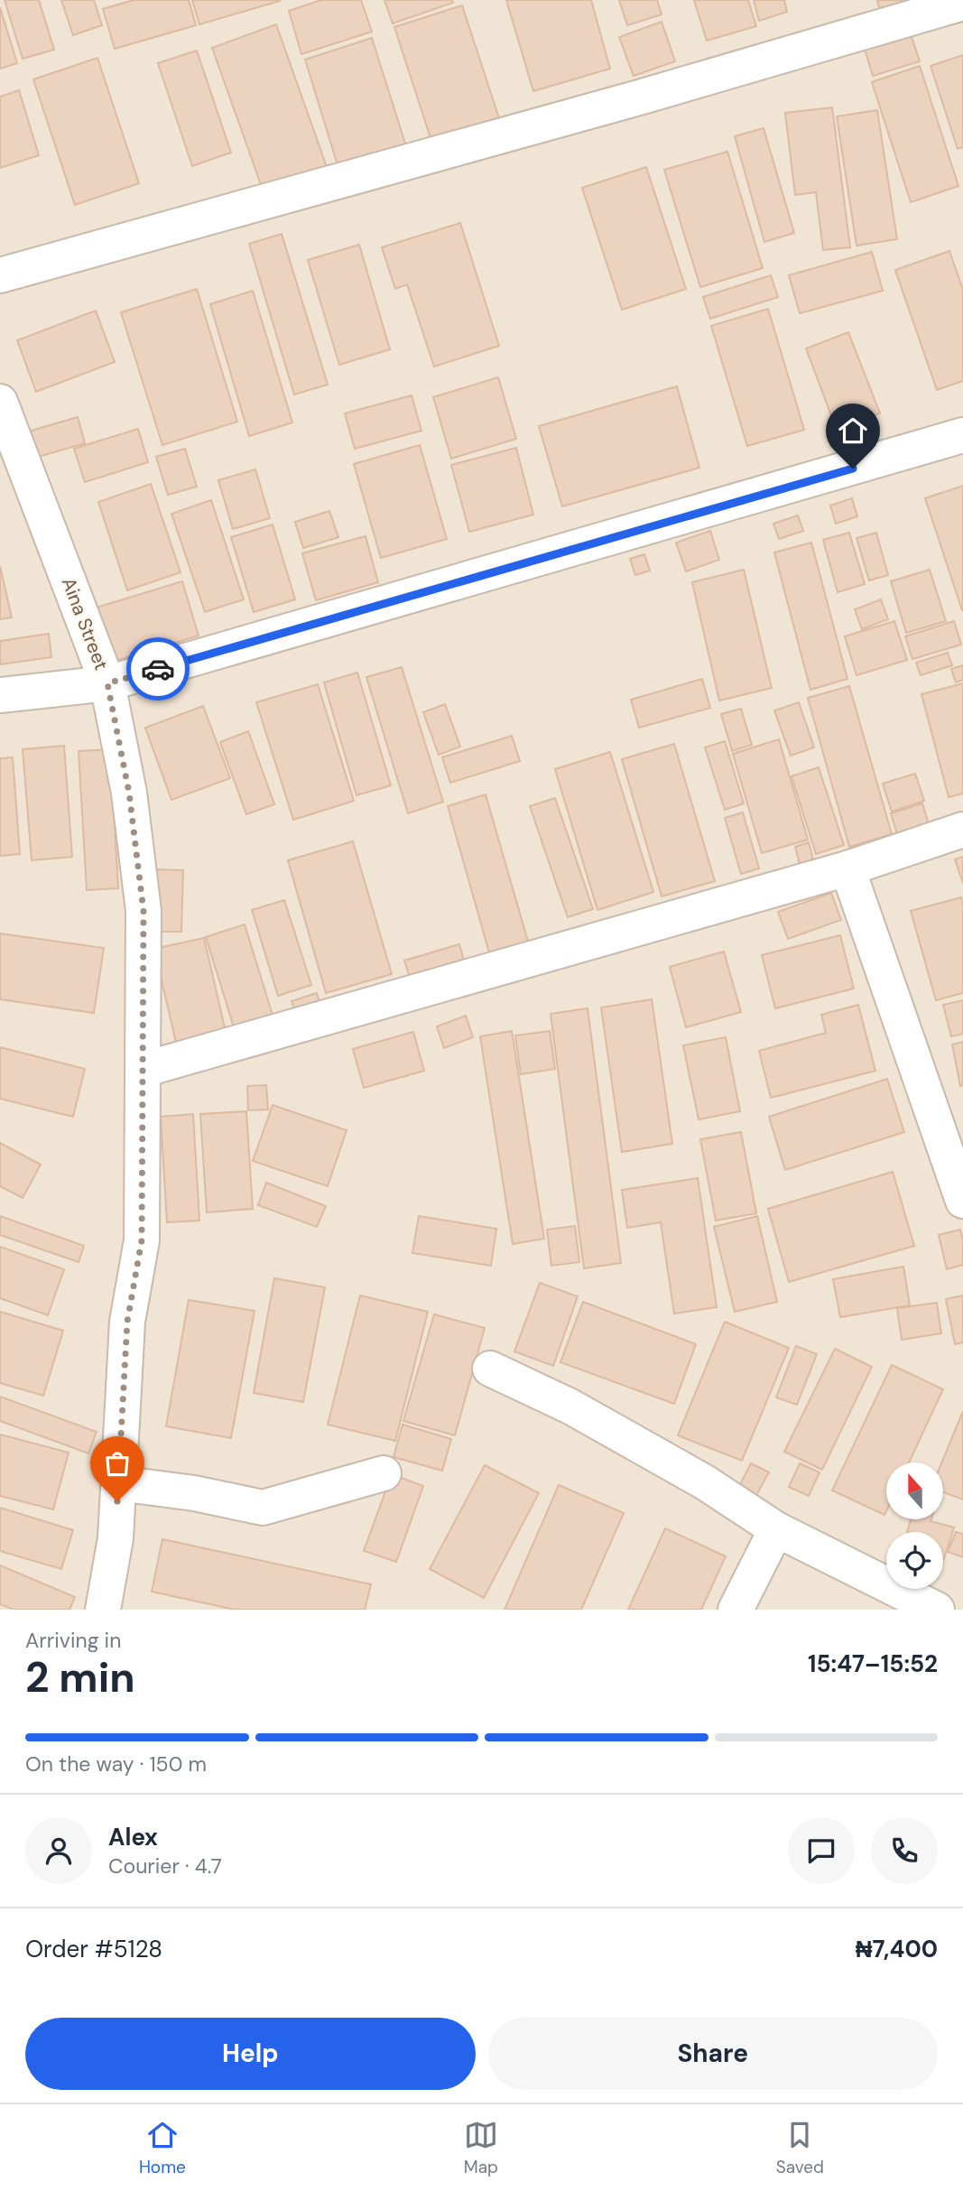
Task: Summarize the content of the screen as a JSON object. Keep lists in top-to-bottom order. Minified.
{"streets":{"street":["Aina Street"]},"north":"top","page":{"heading":["2 min","Arriving in","15:47–15:52"],"panel":["Alex","Courier · 4.7","Order #5128","₦7,400"],"bar":"On the way · 150 m","buttons":["Help","Share"],"tabs":["Home","Map","Saved"]}}
